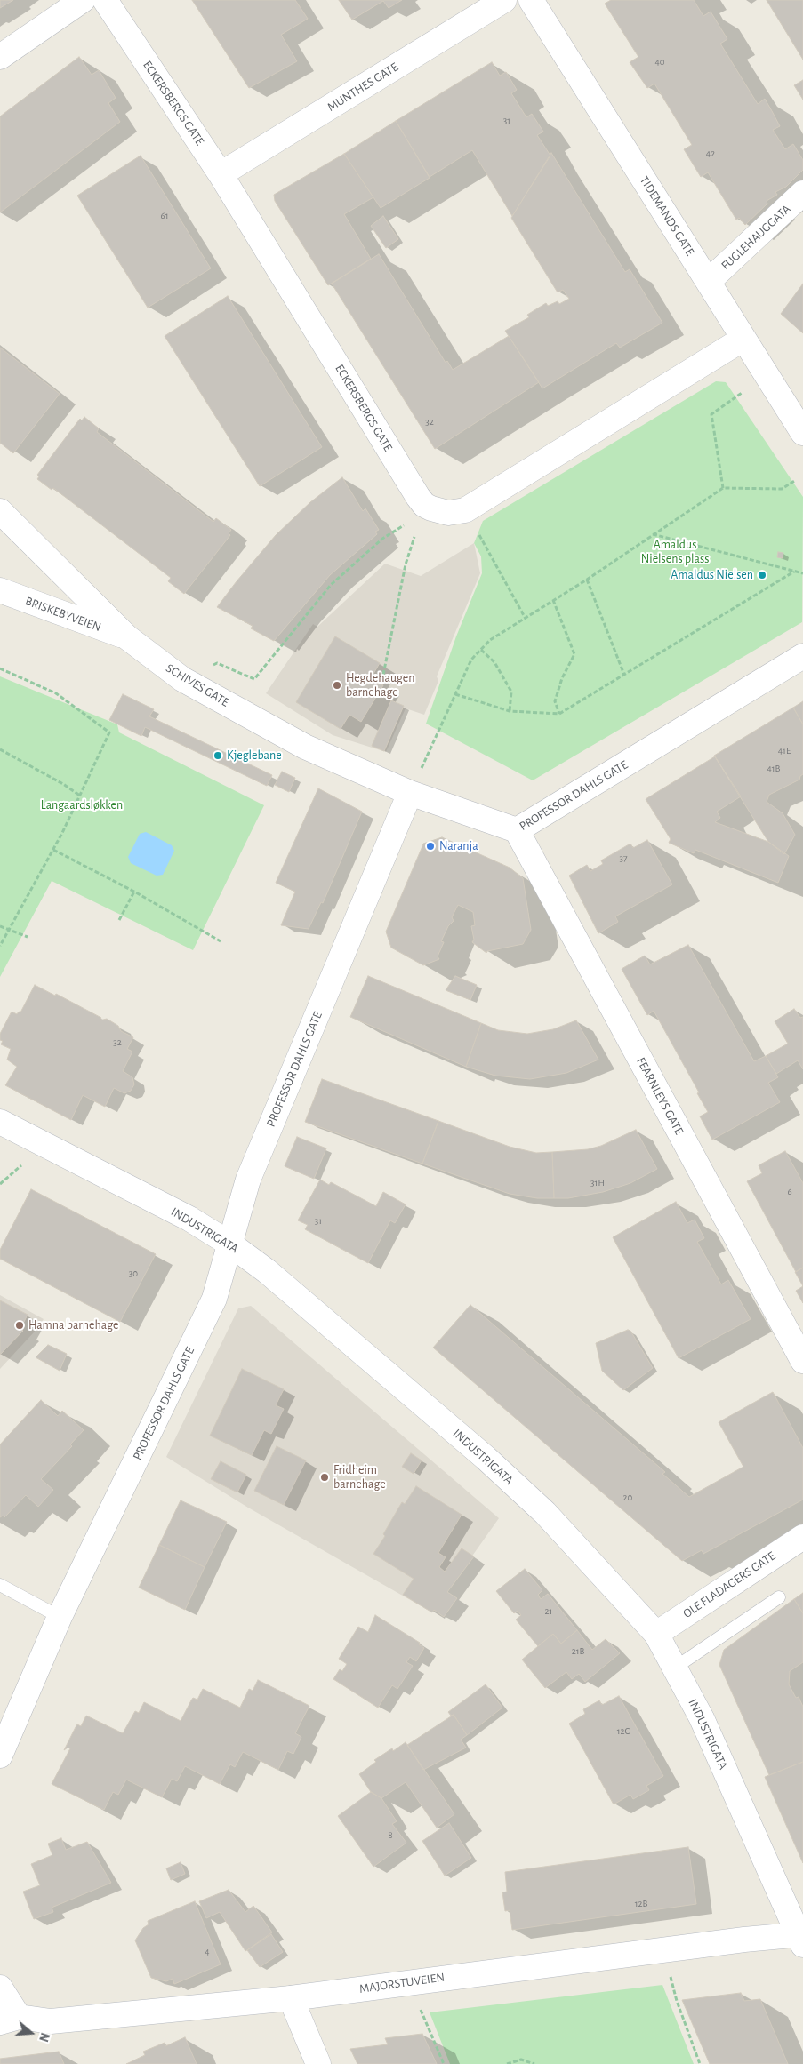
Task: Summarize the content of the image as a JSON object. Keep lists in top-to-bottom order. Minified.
{"streets":{"street":["MUNTHES GATE","ECKERSBERGS GATE","TIDEMANDS GATE","FUGLEHAUGGATA","BRISKEBYVEIEN","SCHIVES GATE","PROFESSOR DAHLS GATE","FEARNLEYS GATE","INDUSTRIGATA","OLE FLADAGERS GATE","MAJORSTUVEIEN"]},"crossings":[["MUNTHES GATE","ECKERSBERGS GATE"],["ECKERSBERGS GATE","TIDEMANDS GATE"],["TIDEMANDS GATE","FUGLEHAUGGATA"],["BRISKEBYVEIEN","SCHIVES GATE"],["SCHIVES GATE","PROFESSOR DAHLS GATE"],["PROFESSOR DAHLS GATE","FEARNLEYS GATE"],["PROFESSOR DAHLS GATE","INDUSTRIGATA"],["INDUSTRIGATA","OLE FLADAGERS GATE"],["INDUSTRIGATA","MAJORSTUVEIEN"]],"parks":["Amaldus Nielsens plass","Langaardsløkken"],"places":["Amaldus Nielsen","Hegdehaugen barnehage","Kjeglebane","Naranja","Hamna barnehage","Fridheim barnehage"],"house_numbers":["40","31","42","61","32","41E","41B","37","32","31H","6","31","30","20","21","21B","12C","8","12B","4"],"north":"right"}
